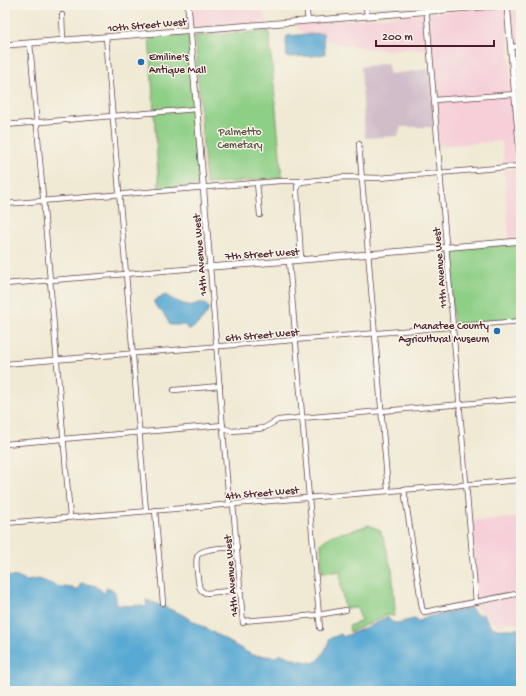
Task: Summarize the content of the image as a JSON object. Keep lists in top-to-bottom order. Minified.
{"streets":{"street":["10th Street West","7th Street West","14th Avenue West","11th Avenue West","6th Street West","4th Street West"]},"crossings":[["10th Street West","14th Avenue West"],["10th Street West","11th Avenue West"],["7th Street West","14th Avenue West"],["7th Street West","11th Avenue West"],["14th Avenue West","6th Street West"],["14th Avenue West","4th Street West"],["11th Avenue West","6th Street West"],["11th Avenue West","4th Street West"]],"parks":["Palmetto Cemetary"],"places":["Emiline's Antique Mall","Manatee County Agricultural Museum"],"scale_bar":"200 m"}
